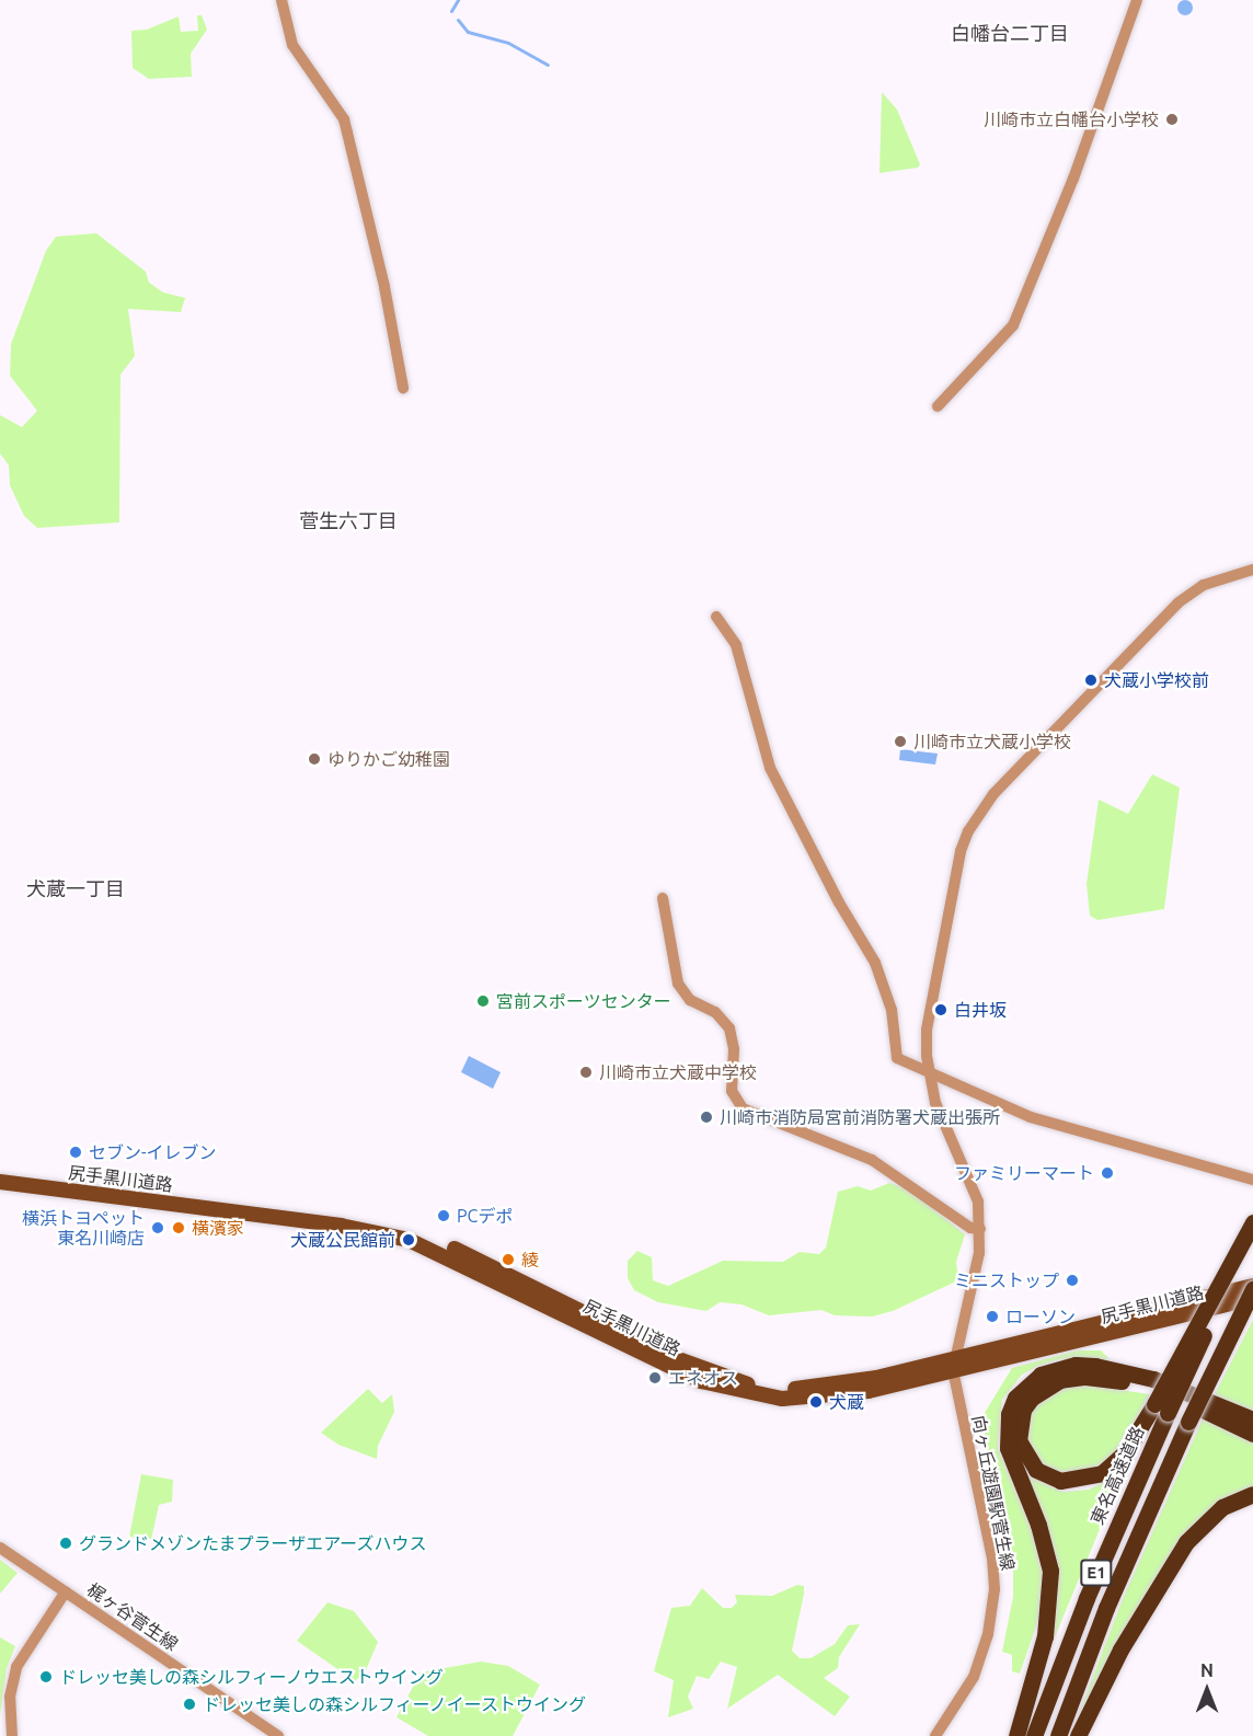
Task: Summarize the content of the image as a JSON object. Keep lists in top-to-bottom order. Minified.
{"streets":{"highway":["東名高速道路","E1"],"main road":["尻手黒川道路"],"street":["向ヶ丘遊園駅菅生線","梶ヶ谷菅生線"]},"crossings":[["尻手黒川道路","向ヶ丘遊園駅菅生線"],["尻手黒川道路","E1"]],"districts":["白幡台二丁目","菅生六丁目","犬蔵一丁目"],"places":["川崎市立白幡台小学校","犬蔵小学校前","川崎市立犬蔵小学校","ゆりかご幼稚園","宮前スポーツセンター","白井坂","川崎市立犬蔵中学校","川崎市消防局宮前消防署犬蔵出張所","セブン-イレブン","ファミリーマート","PCデポ","横浜トヨペット 東名川崎店","横濱家","犬蔵公民館前","綾","ミニストップ","ローソン","エネオス","犬蔵","グランドメゾンたまプラーザエアーズハウス","ドレッセ美しの森シルフィーノウエストウイング","ドレッセ美しの森シルフィーノイーストウイング"],"north":"top"}
